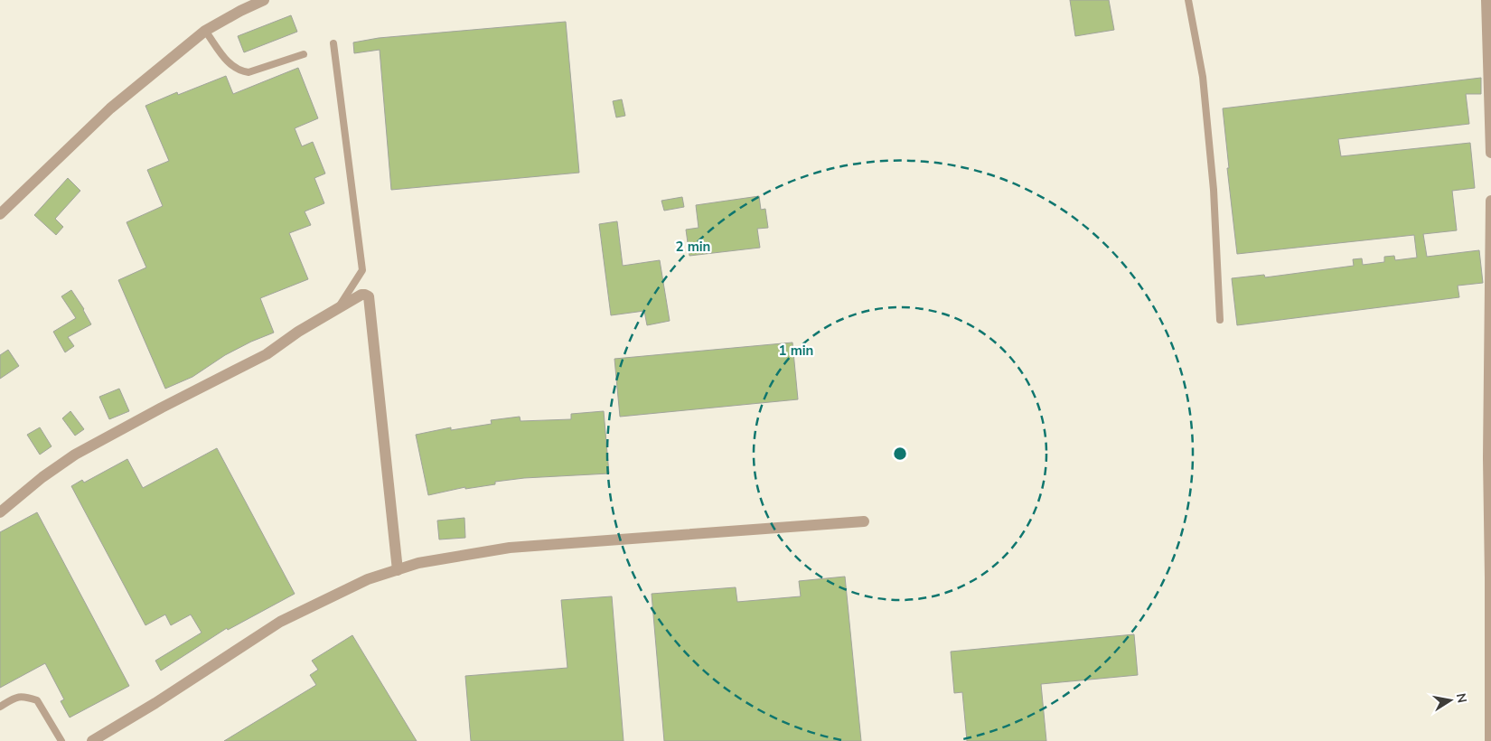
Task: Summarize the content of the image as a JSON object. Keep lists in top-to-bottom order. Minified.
{"north":"right","rings":["2 min","1 min"]}
